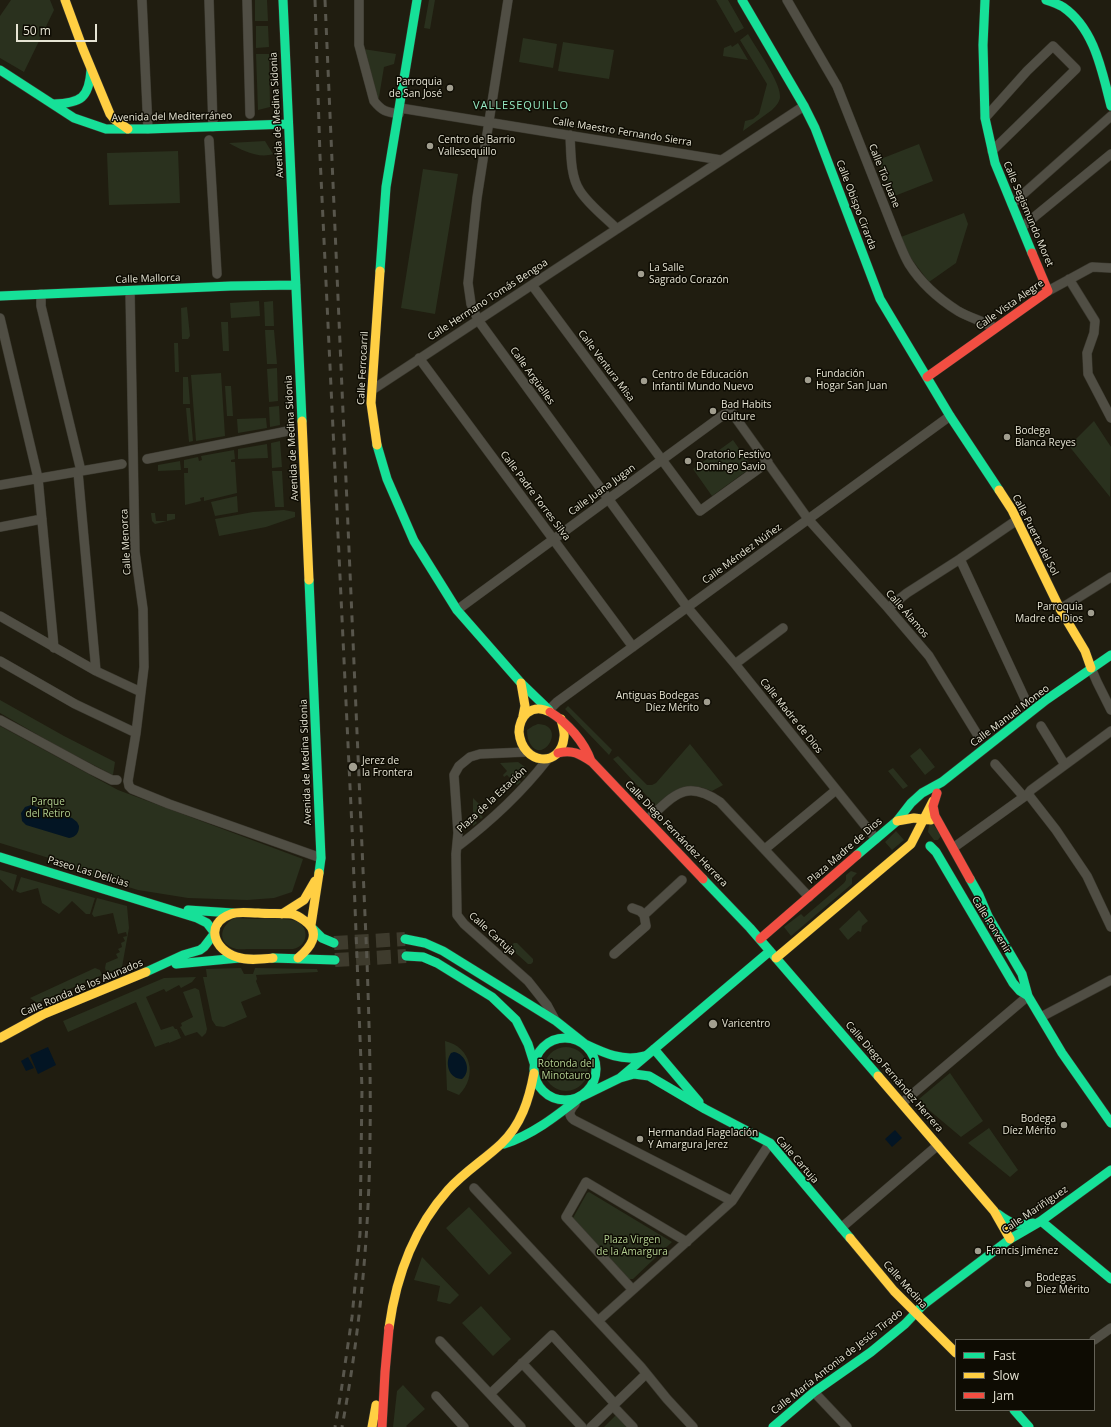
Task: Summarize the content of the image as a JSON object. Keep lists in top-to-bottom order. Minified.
{"streets":{"street":["Avenida de Medina Sidonia","Avenida del Mediterráneo","Calle Maestro Fernando Sierra","Calle Tío Juane","Calle Obispo Cirarda","Calle Segismundo Moret","Calle Mallorca","Calle Hermano Tomás Bengoa","Calle Vista Alegre","Calle Ventura Misa","Calle Ferrocarril","Calle Argüelles","Calle Juana Jugan","Calle Padre Torres Silva","Calle Puerta del Sol","Calle Menorca","Calle Méndez Núñez","Calle Álamos","Calle Madre de Dios","Calle Manuel Moneo","Plaza de la Estación","Calle Diego Fernández Herrera","Plaza Madre de Dios","Paseo Las Delicias","Calle Porvenir","Calle Cartuja","Calle Ronda de los Alunados","Calle Mariñiguez","Calle Medina","Calle María Antonia de Jesús Tirado"]},"crossings":[["Avenida de Medina Sidonia","Avenida del Mediterráneo"],["Avenida de Medina Sidonia","Calle Mallorca"],["Avenida de Medina Sidonia","Calle Menorca"],["Avenida de Medina Sidonia","Paseo Las Delicias"],["Avenida de Medina Sidonia","Calle Ronda de los Alunados"],["Calle Maestro Fernando Sierra","Calle Hermano Tomás Bengoa"],["Calle Maestro Fernando Sierra","Calle Ferrocarril"],["Calle Maestro Fernando Sierra","Calle Argüelles"],["Calle Tío Juane","Calle Vista Alegre"],["Calle Obispo Cirarda","Calle Hermano Tomás Bengoa"],["Calle Obispo Cirarda","Calle Vista Alegre"],["Calle Obispo Cirarda","Calle Puerta del Sol"],["Calle Obispo Cirarda","Calle Méndez Núñez"],["Calle Segismundo Moret","Calle Vista Alegre"],["Calle Mallorca","Calle Menorca"],["Calle Hermano Tomás Bengoa","Calle Ventura Misa"],["Calle Hermano Tomás Bengoa","Calle Ferrocarril"],["Calle Hermano Tomás Bengoa","Calle Argüelles"],["Calle Hermano Tomás Bengoa","Calle Padre Torres Silva"],["Calle Ventura Misa","Calle Juana Jugan"],["Calle Ventura Misa","Calle Álamos"],["Calle Ferrocarril","Calle Juana Jugan"],["Calle Ferrocarril","Calle Méndez Núñez"],["Calle Ferrocarril","Plaza de la Estación"],["Calle Ferrocarril","Calle Diego Fernández Herrera"],["Calle Argüelles","Calle Juana Jugan"],["Calle Argüelles","Calle Méndez Núñez"],["Calle Argüelles","Calle Madre de Dios"],["Calle Juana Jugan","Calle Padre Torres Silva"],["Calle Juana Jugan","Calle Álamos"],["Calle Padre Torres Silva","Calle Méndez Núñez"],["Calle Puerta del Sol","Calle Méndez Núñez"],["Calle Puerta del Sol","Calle Manuel Moneo"],["Calle Méndez Núñez","Calle Álamos"],["Calle Méndez Núñez","Calle Madre de Dios"],["Calle Méndez Núñez","Plaza de la Estación"],["Calle Méndez Núñez","Calle Diego Fernández Herrera"],["Calle Madre de Dios","Plaza Madre de Dios"],["Plaza de la Estación","Calle Diego Fernández Herrera"],["Plaza de la Estación","Calle Cartuja"],["Calle Diego Fernández Herrera","Plaza Madre de Dios"],["Calle Diego Fernández Herrera","Calle Mariñiguez"],["Paseo Las Delicias","Calle Ronda de los Alunados"],["Calle Cartuja","Calle Medina"],["Calle Mariñiguez","Calle Medina"],["Calle Mariñiguez","Calle María Antonia de Jesús Tirado"],["Calle Medina","Calle María Antonia de Jesús Tirado"]],"districts":["VALLESEQUILLO"],"parks":["Parque del Retiro","Rotonda del Minotauro","Plaza Virgen de la Amargura"],"places":["Parroquia de San José","Centro de Barrio Vallesequillo","La Salle Sagrado Corazón","Fundación Hogar San Juan","Centro de Educación Infantil Mundo Nuevo","Bad Habits Culture","Bodega Blanca Reyes","Oratorio Festivo Domingo Savio","Parroquia Madre de Dios","Antiguas Bodegas Díez Mérito","Jerez de la Frontera","Varicentro","Bodega Díez Mérito","Hermandad Flagelación Y Amargura Jerez","Francis Jiménez","Bodegas Díez Mérito"],"legend":["Fast","Slow","Jam"],"scale_bar":"50 m"}
